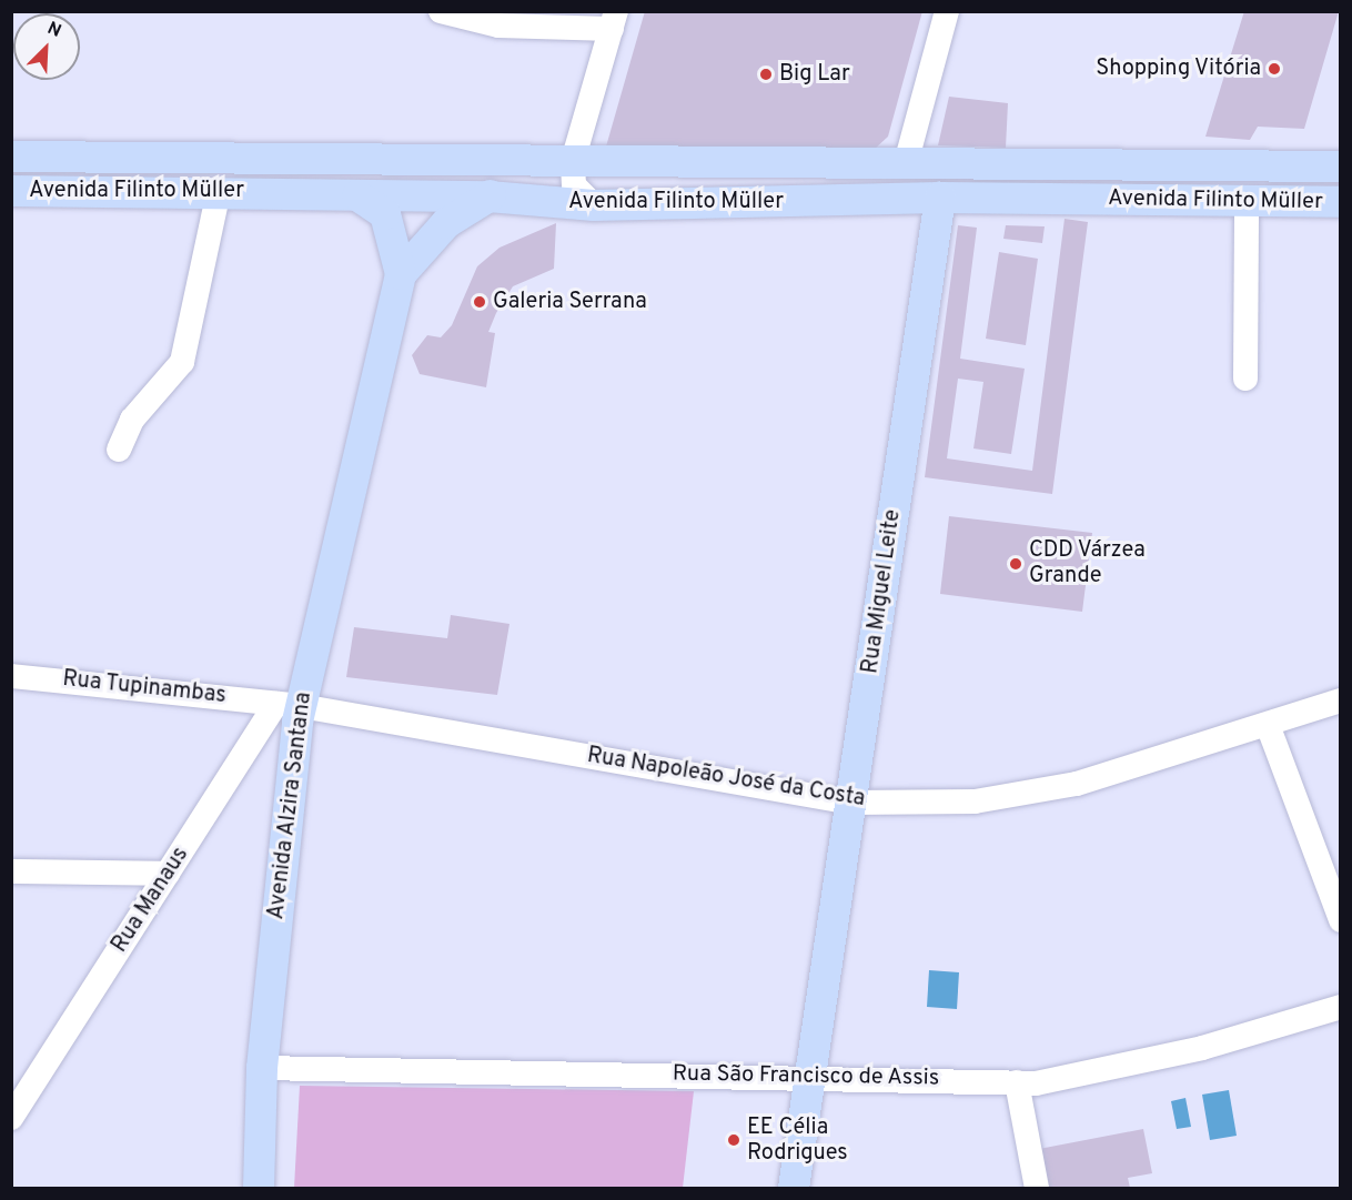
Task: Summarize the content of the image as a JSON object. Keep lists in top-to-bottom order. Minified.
{"streets":{"main road":["Avenida Filinto Müller","Rua Miguel Leite","Avenida Alzira Santana"],"street":["Rua Tupinambas","Rua Napoleão José da Costa","Rua Manaus","Rua São Francisco de Assis"]},"crossings":[["Avenida Filinto Müller","Rua Miguel Leite"],["Avenida Filinto Müller","Avenida Alzira Santana"],["Rua Miguel Leite","Rua Napoleão José da Costa"],["Rua Miguel Leite","Rua São Francisco de Assis"],["Rua Tupinambas","Rua Napoleão José da Costa"],["Rua Tupinambas","Avenida Alzira Santana"],["Rua Tupinambas","Rua Manaus"],["Rua Napoleão José da Costa","Avenida Alzira Santana"],["Rua Napoleão José da Costa","Rua Manaus"],["Avenida Alzira Santana","Rua Manaus"],["Avenida Alzira Santana","Rua São Francisco de Assis"]],"places":["Shopping Vitória","Big Lar","Galeria Serrana","CDD Várzea Grande","EE Célia Rodrigues"],"north":"top right"}
